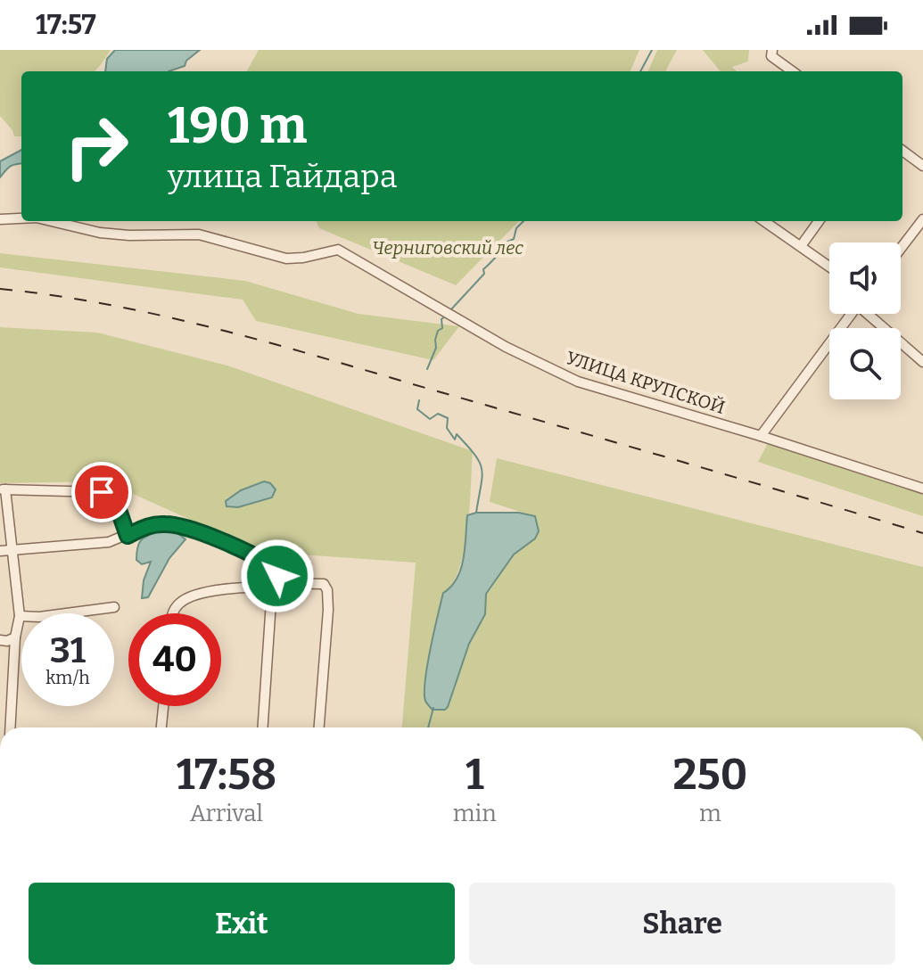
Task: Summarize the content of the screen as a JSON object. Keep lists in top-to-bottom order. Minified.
{"streets":{"street":["УЛИЦА КРУПСКОЙ"]},"parks":["Черниговский лес"],"page":{"status":"17:57","turn":["190 m","улица Гайдара"],"speed":"31 km/h","limit":"40","eta":["17:58","Arrival","1","min","250","m"],"buttons":["Exit","Share"]}}
